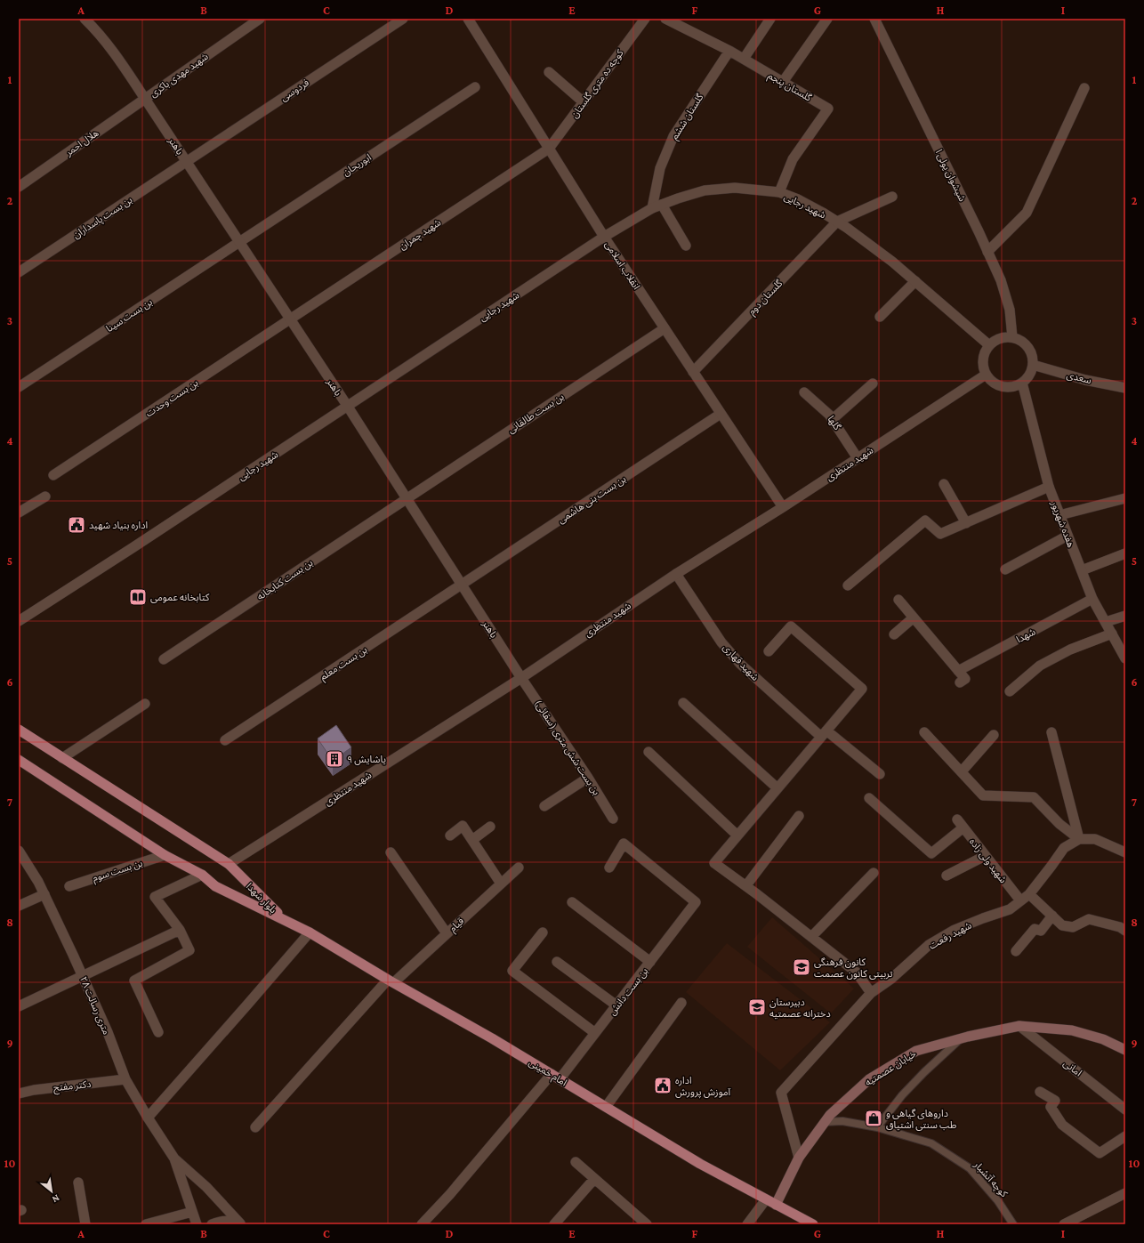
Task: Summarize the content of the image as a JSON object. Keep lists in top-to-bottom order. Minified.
{"streets":{"main road":["بلوار شهدا","خیابان عصمتیه","امام خمینی"],"street":["شهید مهدی باکری","کوچه ده متری گلستان","گلستان پنجم","فردوسی","گلستان ششم","هلال احمر","باهنر","ابوریحان","شیشوان یولی ا","شهید رجایی","بن بست پاسداران","شهید چمران","انقلاب اسلامی","گلستان دوم","بن بست سینا","سعدی","بن بست وحدت","بن بست طالقانی","گلها","شهید منتظری","بن بست بنی هاشمی","هفده شهریور","بن بست کتابخانه","شهدا","شهید قهاری","بن بست معلم","بن بست شش متری (سقائی)","شهید ولی زاده","بن بست سوم","قیام","شهید رفعت","بن بست دانش","۲۸ متری رسالت","امانی","دکتر مفتح"],"lane":["کوچه آتشبار"]},"crossings":[["شهید مهدی باکری","هلال احمر"],["شهید مهدی باکری","باهنر"],["کوچه ده متری گلستان","شهید چمران"],["کوچه ده متری گلستان","انقلاب اسلامی"],["گلستان پنجم","گلستان ششم"],["گلستان پنجم","شهید رجایی"],["فردوسی","باهنر"],["فردوسی","بن بست پاسداران"],["گلستان ششم","شهید رجایی"],["هلال احمر","باهنر"],["باهنر","ابوریحان"],["باهنر","شهید رجایی"],["باهنر","بن بست پاسداران"],["باهنر","شهید چمران"],["باهنر","بن بست سینا"],["باهنر","بن بست وحدت"],["باهنر","بن بست طالقانی"],["باهنر","شهید منتظری"],["باهنر","بن بست بنی هاشمی"],["باهنر","بن بست کتابخانه"],["باهنر","بن بست معلم"],["باهنر","بن بست شش متری (سقائی)"],["ابوریحان","بن بست سینا"],["شیشوان یولی ا","شهید رجایی"],["شیشوان یولی ا","سعدی"],["شیشوان یولی ا","شهید منتظری"],["شیشوان یولی ا","هفده شهریور"],["شهید رجایی","انقلاب اسلامی"],["شهید رجایی","گلستان دوم"],["شهید رجایی","سعدی"],["شهید رجایی","شهید منتظری"],["شهید رجایی","هفده شهریور"],["شهید چمران","انقلاب اسلامی"],["شهید چمران","بن بست وحدت"],["انقلاب اسلامی","گلستان دوم"],["انقلاب اسلامی","بن بست طالقانی"],["انقلاب اسلامی","شهید منتظری"],["انقلاب اسلامی","بن بست بنی هاشمی"],["سعدی","شهید منتظری"],["سعدی","هفده شهریور"],["بن بست طالقانی","بن بست کتابخانه"],["گلها","شهید منتظری"],["شهید منتظری","هفده شهریور"],["شهید منتظری","شهید قهاری"],["شهید منتظری","بن بست شش متری (سقائی)"],["شهید منتظری","بلوار شهدا"],["بن بست بنی هاشمی","بن بست معلم"],["هفده شهریور","شهدا"],["شهید ولی زاده","شهید رفعت"],["بن بست سوم","بلوار شهدا"],["بلوار شهدا","امام خمینی"],["قیام","امام خمینی"],["شهید رفعت","خیابان عصمتیه"],["بن بست دانش","امام خمینی"],["۲۸ متری رسالت","دکتر مفتح"],["خیابان عصمتیه","امانی"],["خیابان عصمتیه","امام خمینی"],["خیابان عصمتیه","کوچه آتشبار"]],"places":{"public building":["اداره بنیاد شهید","اداره آموزش پرورش"],"library":["کتابخانه عمومی"],"building":["یاشایش ۹"],"school or university":["کانون فرهنگی تربیتی کانون عصمت","دبیرستان دخترانه عصمتیه"],"shop":["داروهای گیاهی و طب سنتی اشتیاق"]},"north":"bottom right","grid":{"columns":["A","B","C","D","E","F","G","H","I"],"rows":["1","2","3","4","5","6","7","8","9","10"]}}
